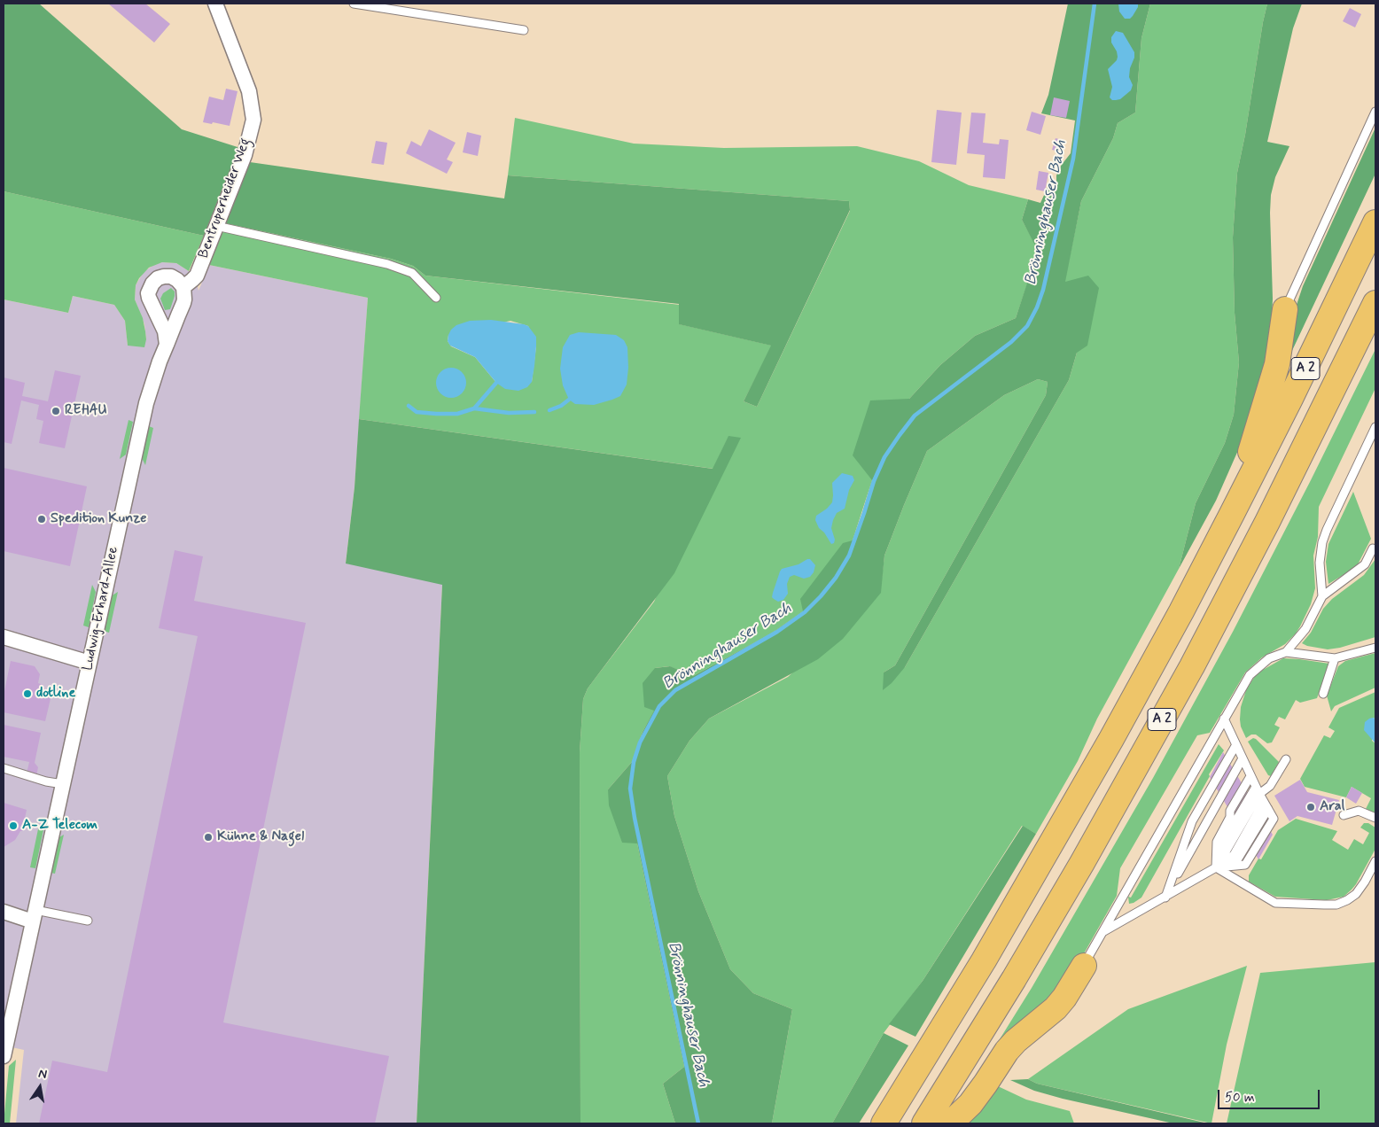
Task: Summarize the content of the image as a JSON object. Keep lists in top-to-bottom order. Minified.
{"streets":{"highway":["A 2"],"street":["Bentruperheider Weg","Ludwig-Erhard-Allee"]},"crossings":[["Bentruperheider Weg","Ludwig-Erhard-Allee"]],"water":["Brönninghauser Bach"],"places":["REHAU","Spedition Kunze","dotline","Aral","A-Z Telecom","Kühne & Nagel"],"scale_bar":"50 m","north":"top"}
